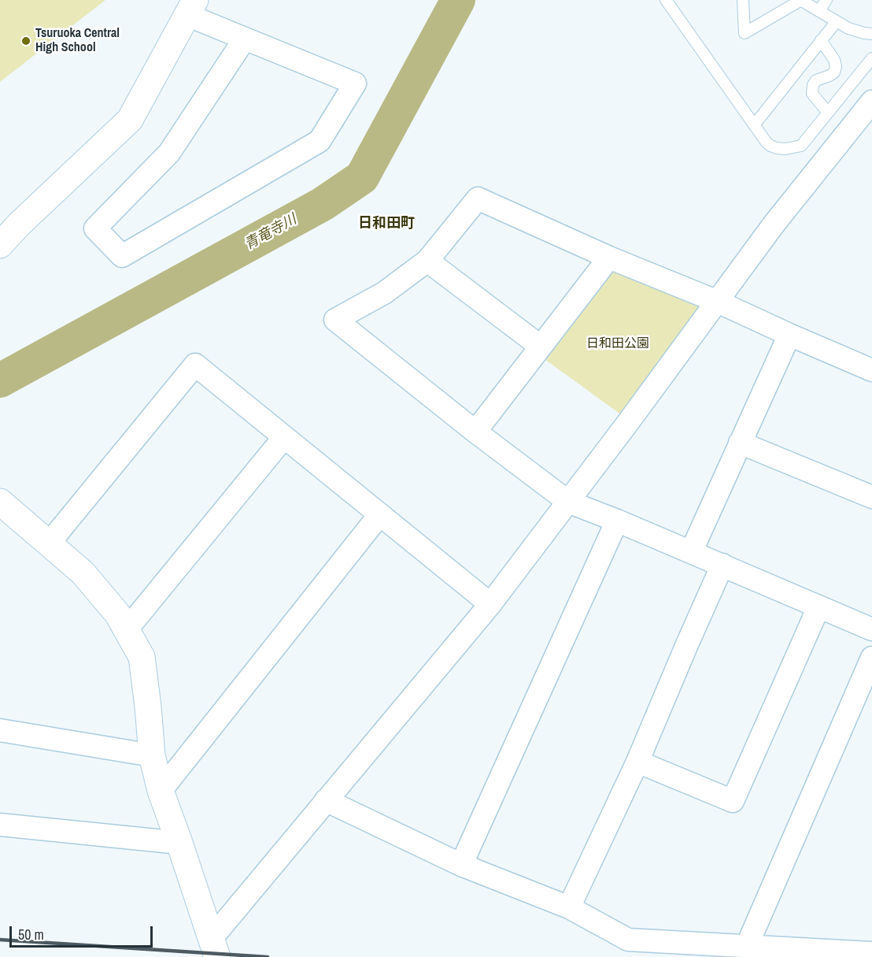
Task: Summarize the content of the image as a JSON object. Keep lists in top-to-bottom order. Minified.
{"districts":["日和田町"],"water":["青竜寺川"],"parks":["日和田公園"],"places":["Tsuruoka Central High School"],"scale_bar":"50 m"}
